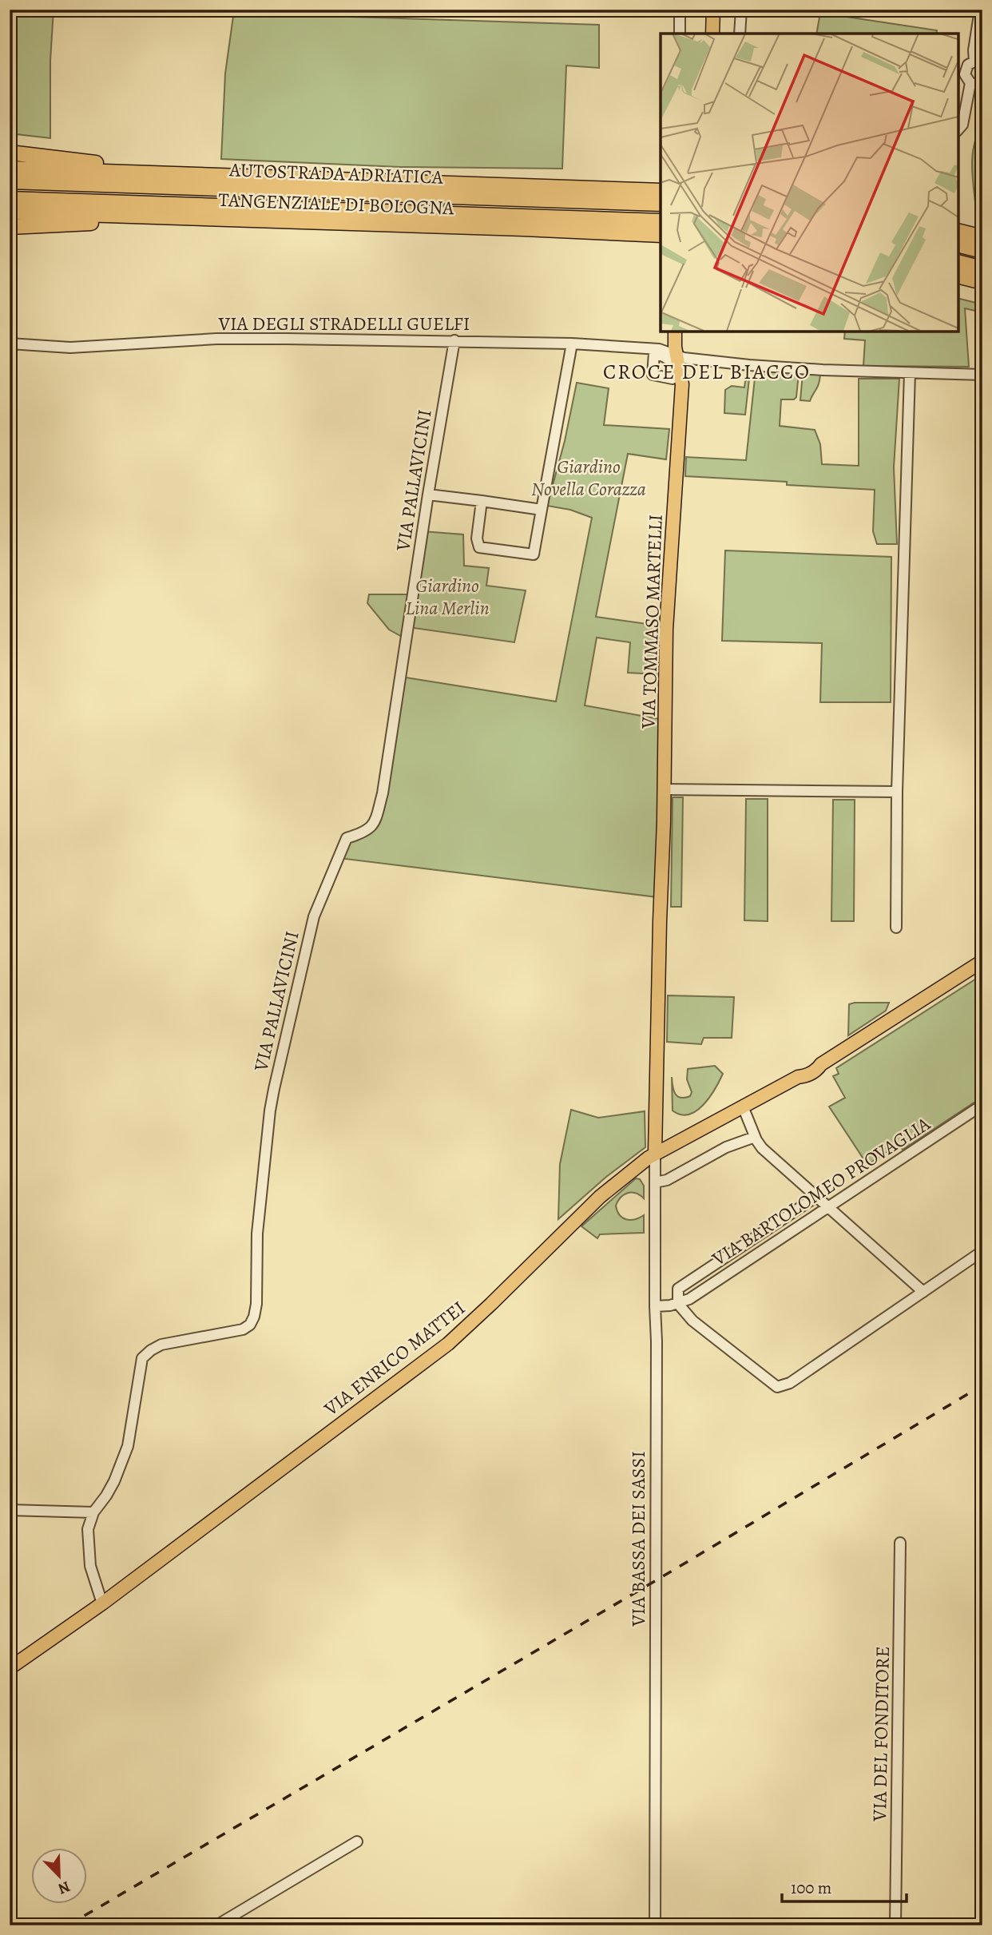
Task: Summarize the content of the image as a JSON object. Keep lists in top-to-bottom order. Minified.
{"streets":{"highway":["AUTOSTRADA ADRIATICA","TANGENZIALE DI BOLOGNA"],"main road":["VIA TOMMASO MARTELLI","VIA ENRICO MATTEI"],"street":["VIA DEGLI STRADELLI GUELFI","VIA PALLAVICINI","VIA BARTOLOMEO PROVAGLIA","VIA BASSA DEI SASSI","VIA DEL FONDITORE"]},"crossings":[["AUTOSTRADA ADRIATICA","TANGENZIALE DI BOLOGNA"],["VIA DEGLI STRADELLI GUELFI","VIA PALLAVICINI"],["VIA DEGLI STRADELLI GUELFI","VIA TOMMASO MARTELLI"],["VIA PALLAVICINI","VIA ENRICO MATTEI"],["VIA TOMMASO MARTELLI","VIA ENRICO MATTEI"],["VIA TOMMASO MARTELLI","VIA BASSA DEI SASSI"],["VIA BARTOLOMEO PROVAGLIA","VIA BASSA DEI SASSI"],["VIA ENRICO MATTEI","VIA BASSA DEI SASSI"]],"districts":["CROCE DEL BIACCO"],"parks":["Giardino Novella Corazza","Giardino Lina Merlin"],"scale_bar":"100 m","north":"bottom right"}
